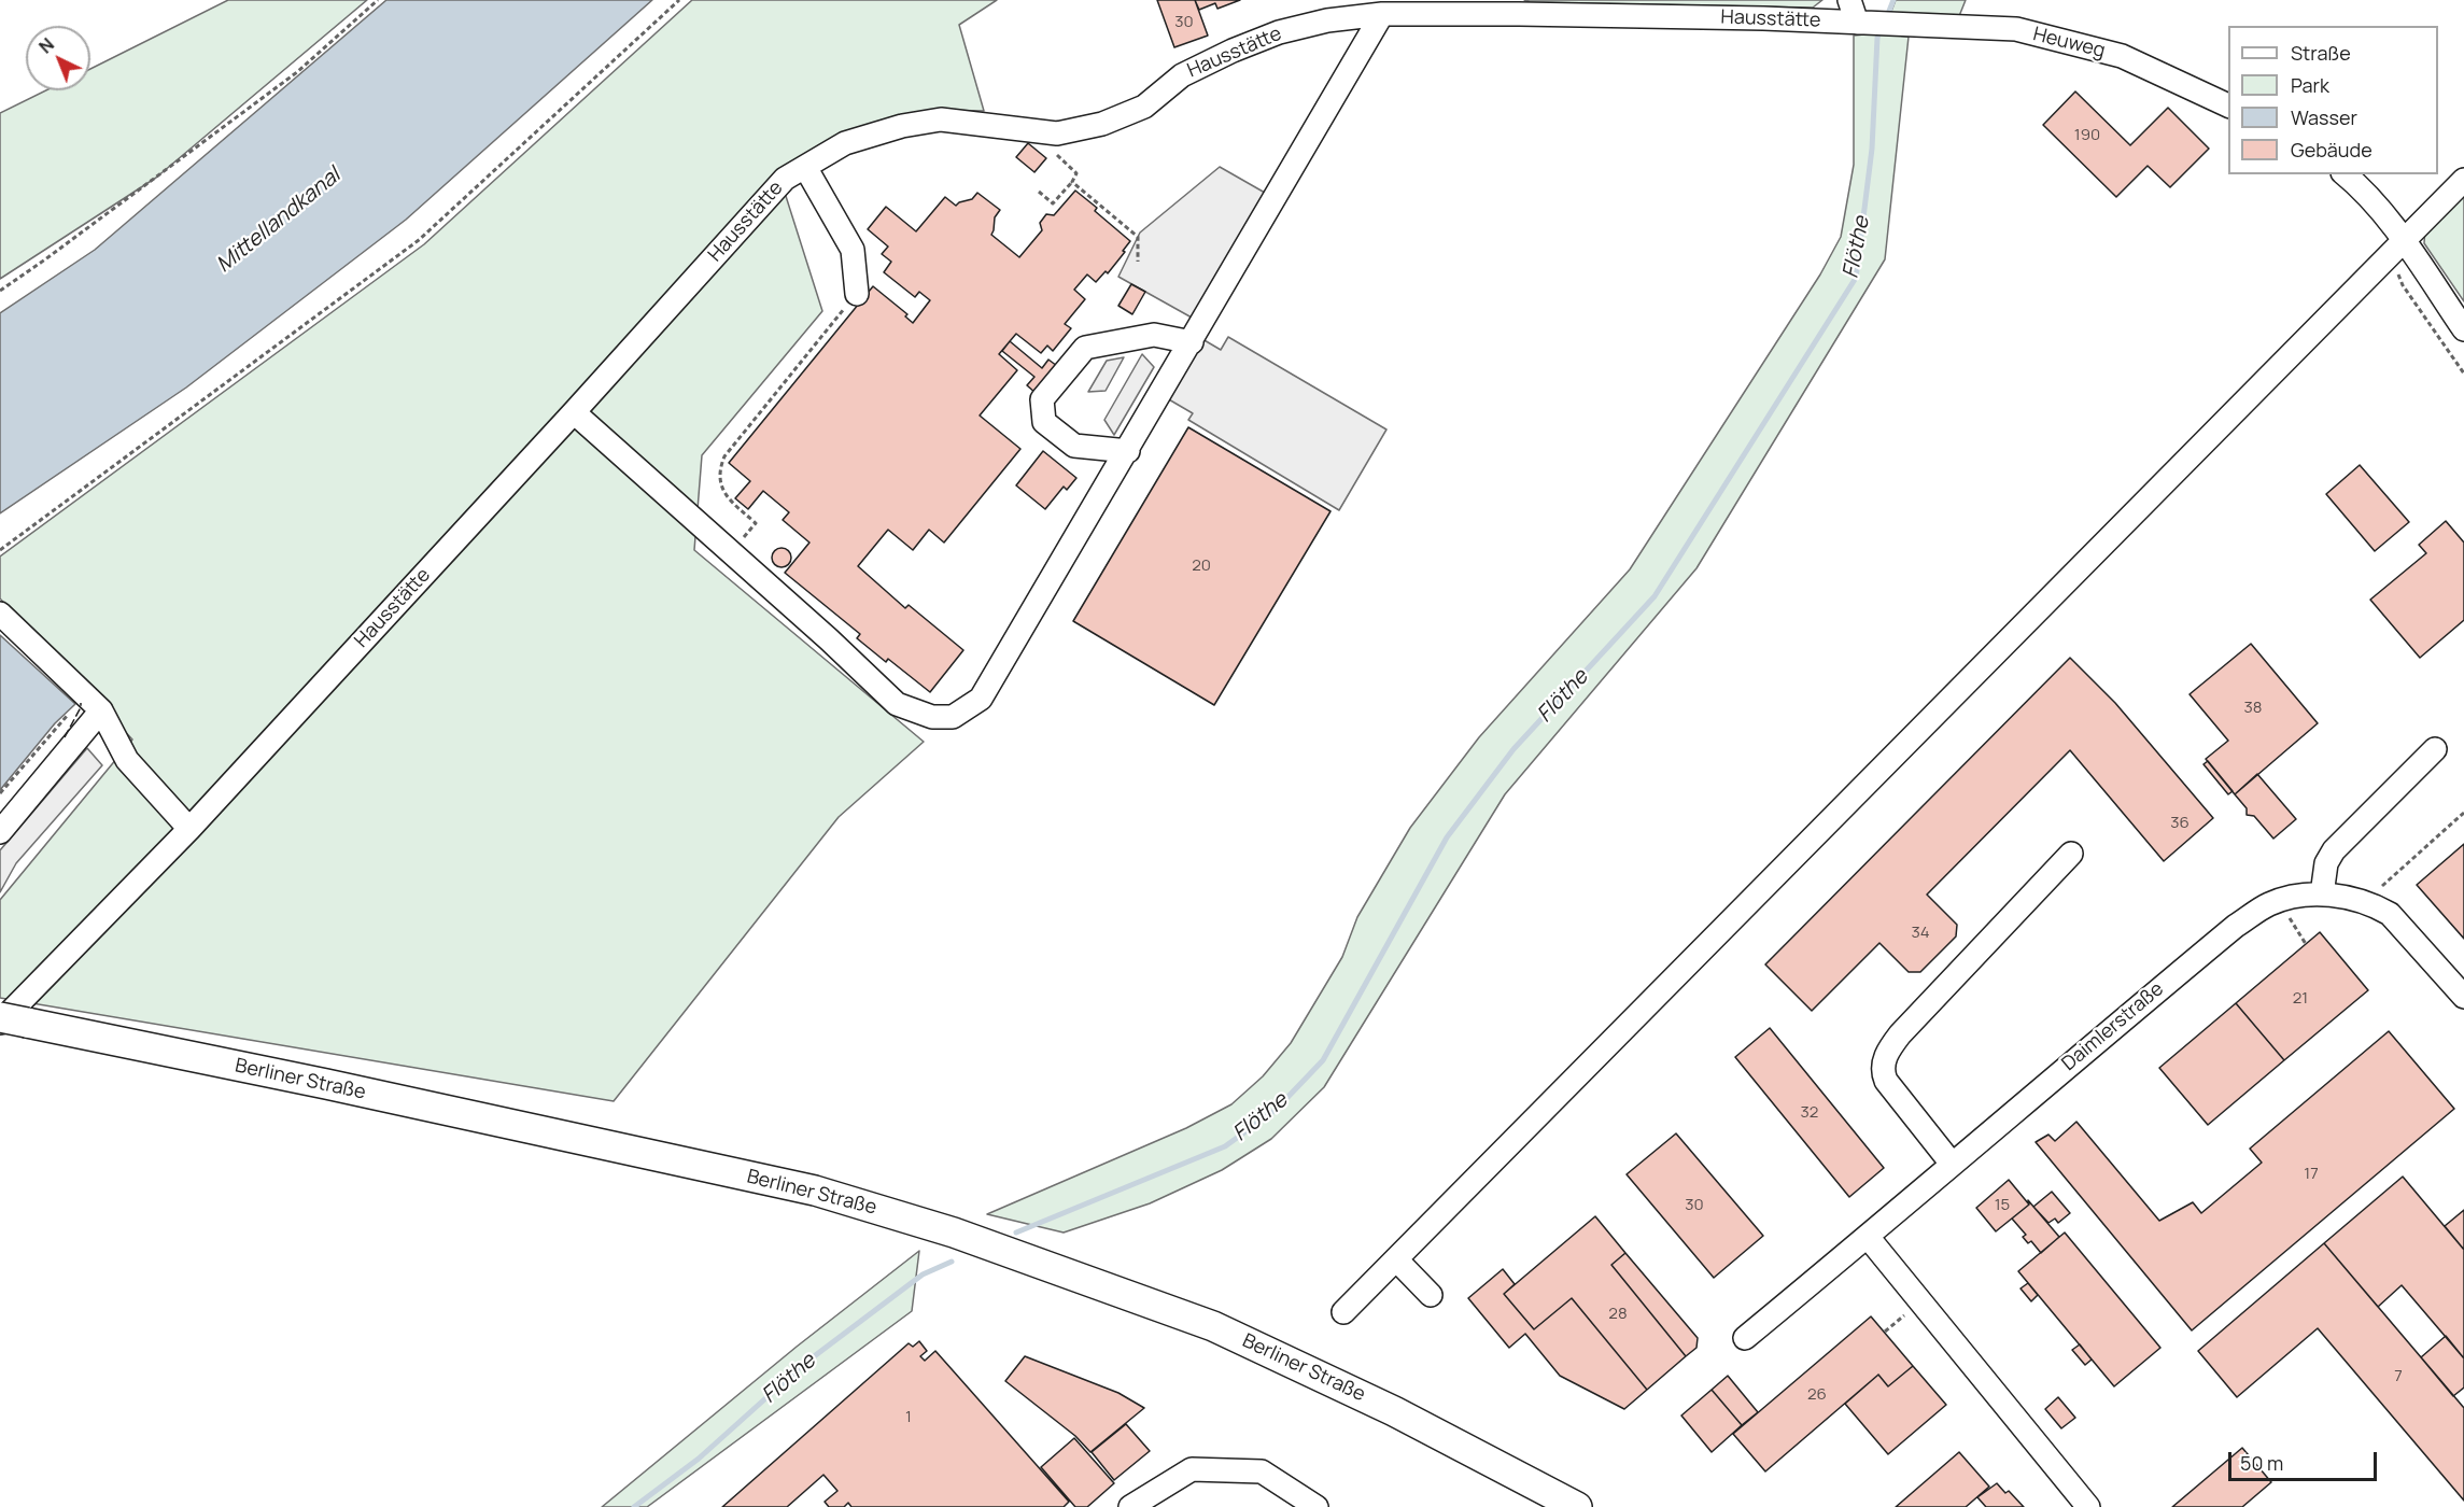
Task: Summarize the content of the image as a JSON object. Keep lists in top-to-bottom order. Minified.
{"streets":{"main road":["Berliner Straße"],"street":["Hausstätte","Heuweg","Daimlerstraße"]},"crossings":[["Hausstätte","Heuweg"],["Hausstätte","Berliner Straße"]],"water":["Mittellandkanal","Flöthe"],"house_numbers":["30","190","20","38","36","34","21","32","17","30","15","28","7","26","1"],"legend":["Straße","Park","Wasser","Gebäude"],"scale_bar":"50 m","north":"top left"}
